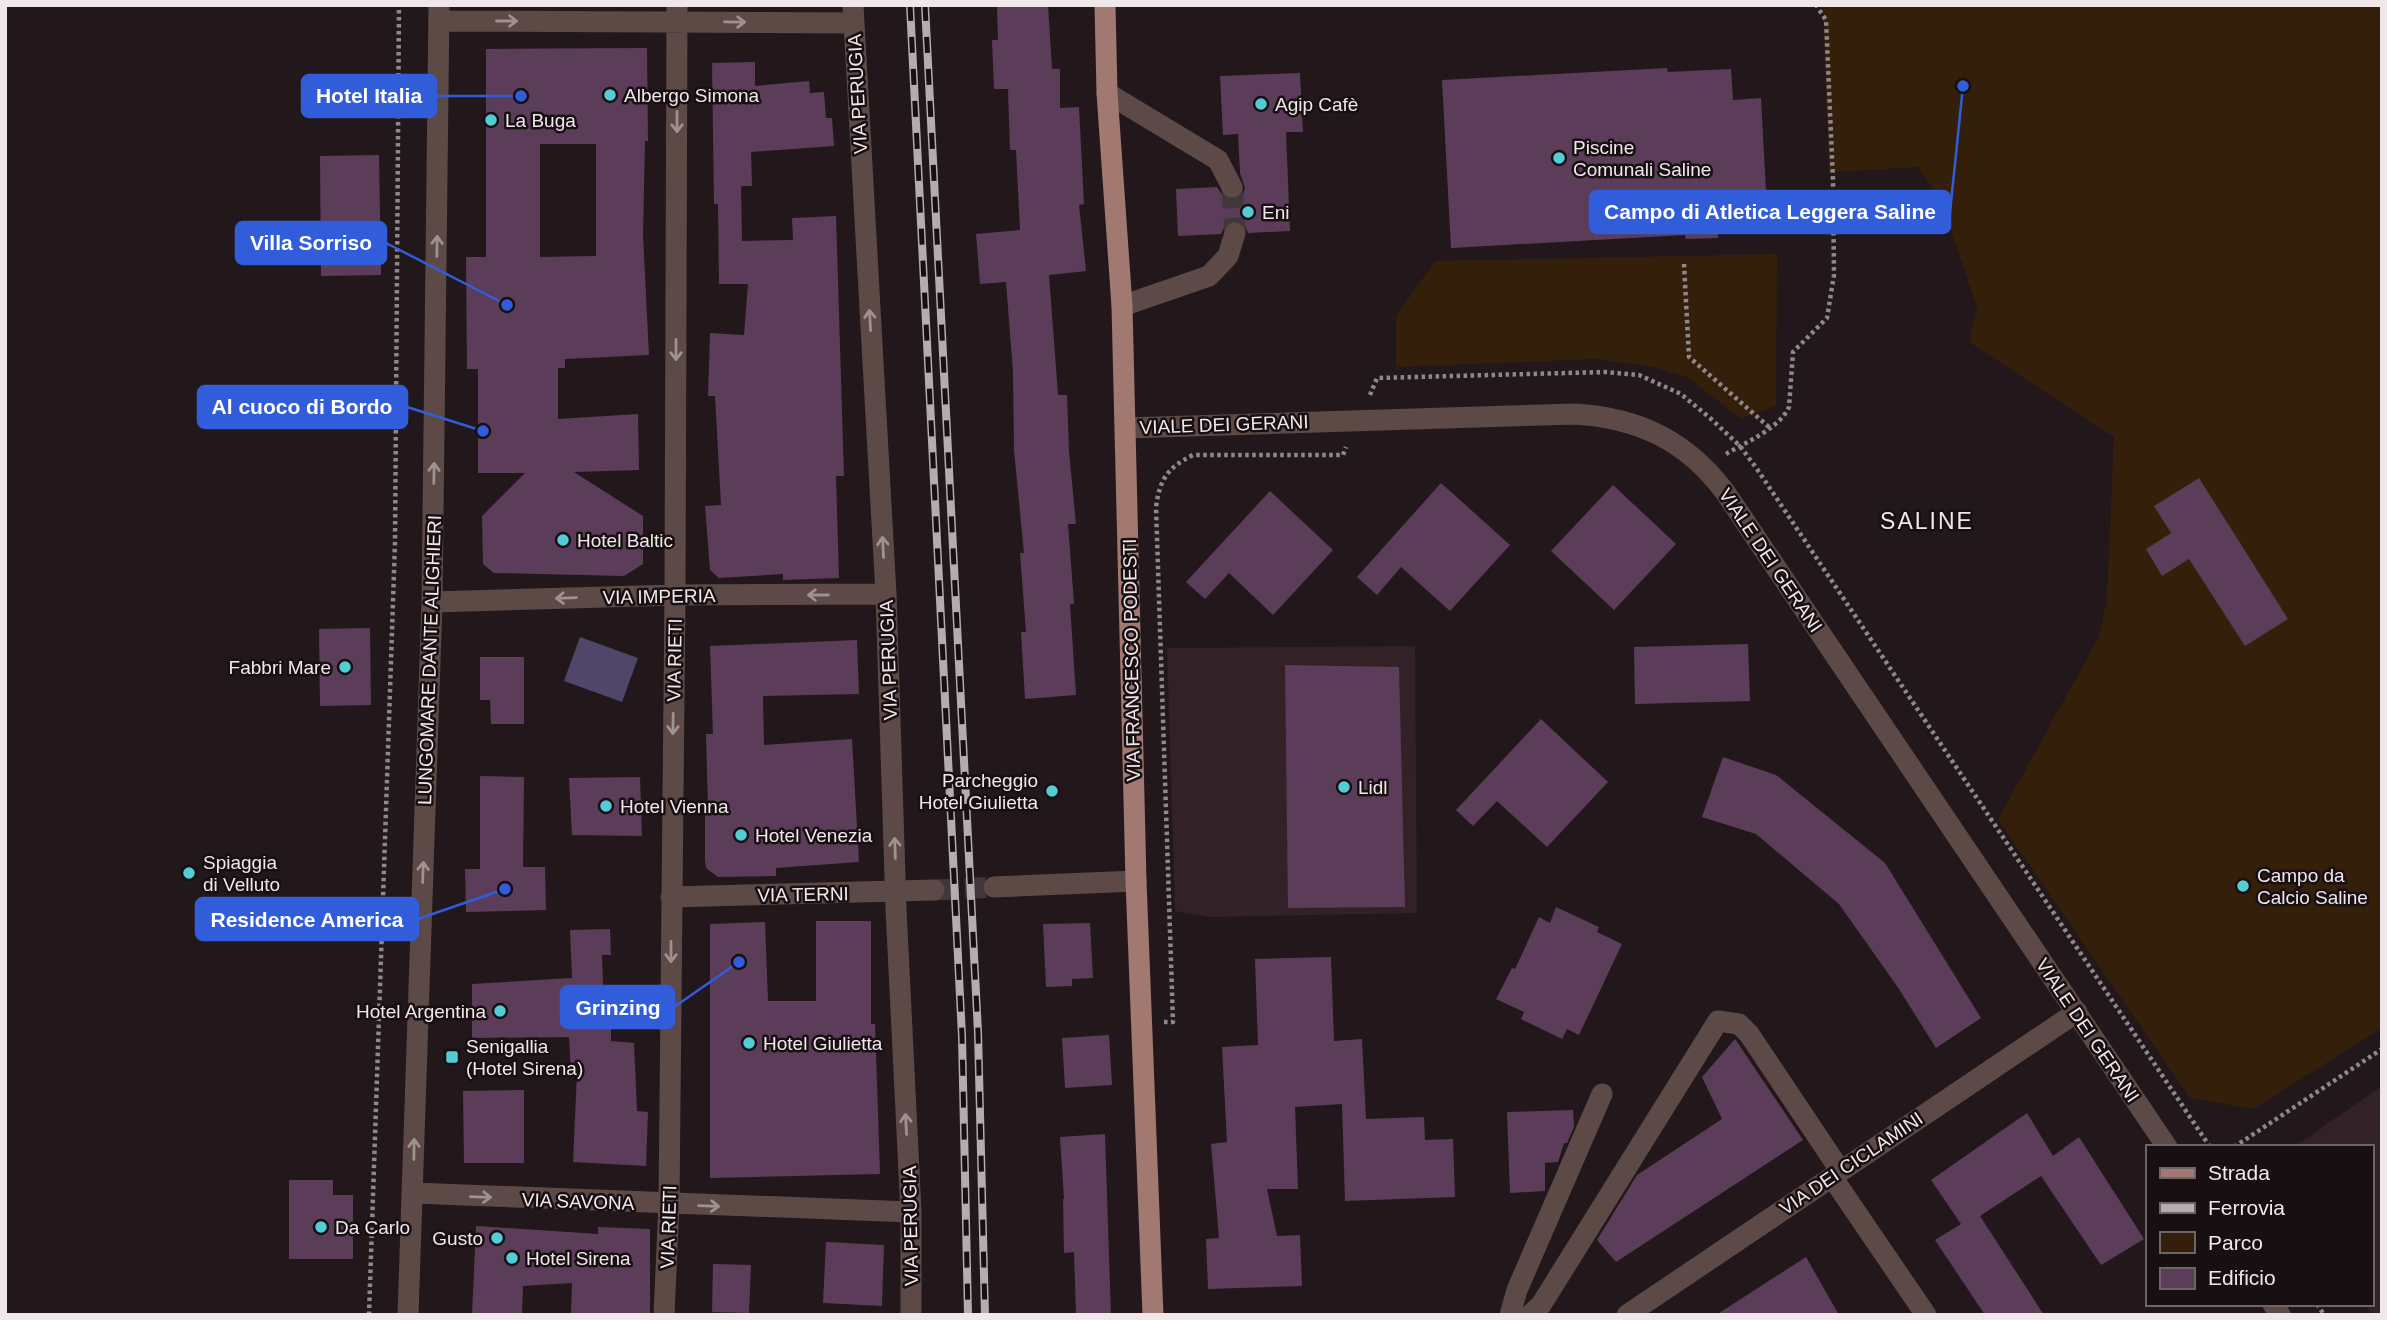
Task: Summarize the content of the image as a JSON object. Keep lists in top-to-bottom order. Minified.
{"streets":{"main road":["VIA FRANCESCO PODESTI"],"street":["VIA PERUGIA","VIALE DEI GERANI","VIA IMPERIA","LUNGOMARE DANTE ALIGHIERI","VIA RIETI","VIA TERNI","VIA DEI CICLAMINI","VIA SAVONA"]},"crossings":[["VIA PERUGIA","VIA IMPERIA"],["VIA PERUGIA","VIA TERNI"],["VIA PERUGIA","VIA SAVONA"],["VIALE DEI GERANI","VIA FRANCESCO PODESTI"],["VIALE DEI GERANI","VIA DEI CICLAMINI"],["VIA IMPERIA","LUNGOMARE DANTE ALIGHIERI"],["VIA IMPERIA","VIA RIETI"],["LUNGOMARE DANTE ALIGHIERI","VIA SAVONA"],["VIA RIETI","VIA TERNI"],["VIA RIETI","VIA SAVONA"]],"one_way":["VIA PERUGIA","VIA IMPERIA","LUNGOMARE DANTE ALIGHIERI","VIA RIETI","VIA SAVONA"],"districts":["SALINE"],"places":{"other":["Campo di Atletica Leggera Saline","Albergo Simona","Hotel Italia","Agip Cafè","La Buga","Piscine Comunali Saline","Eni","Villa Sorriso","Al cuoco di Bordo","Hotel Baltic","Fabbri Mare","Lidl","Parcheggio Hotel Giulietta","Hotel Vienna","Hotel Venezia","Spiaggia di Velluto","Campo da Calcio Saline","Residence America","Grinzing","Hotel Argentina","Hotel Giulietta","Da Carlo","Gusto","Hotel Sirena"],"transit":["Senigallia (Hotel Sirena)"]},"legend":["Strada","Ferrovia","Parco","Edificio"]}
